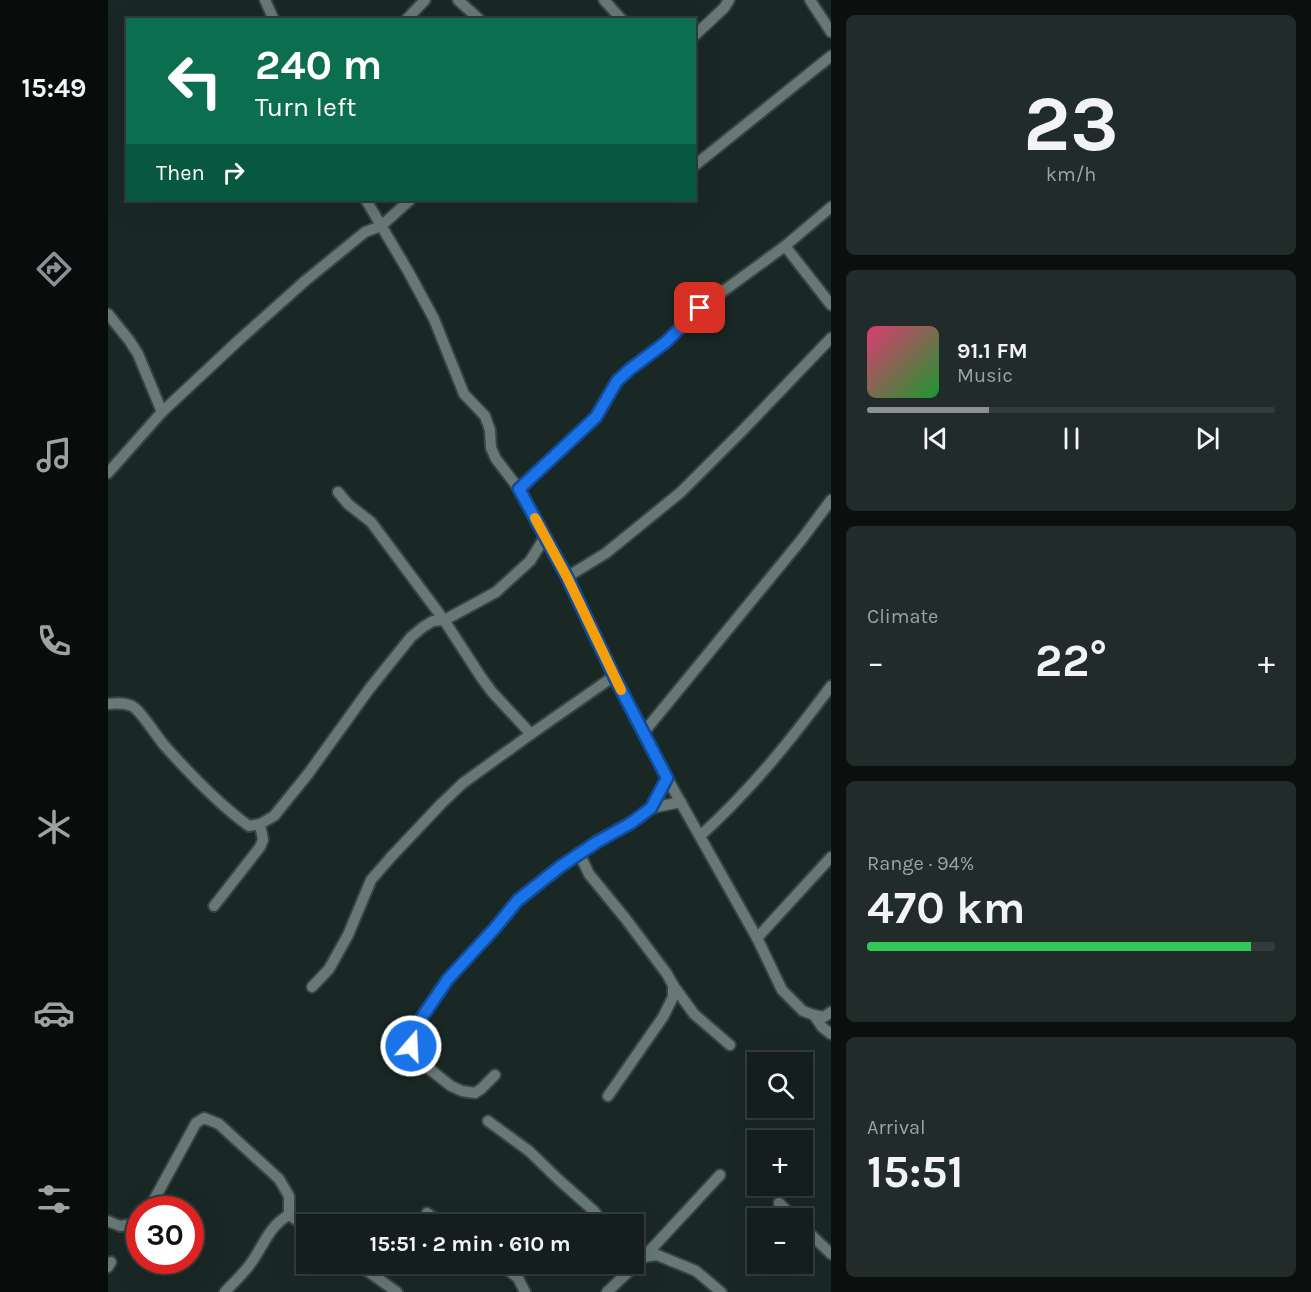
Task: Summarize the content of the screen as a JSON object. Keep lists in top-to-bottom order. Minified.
{"page":{"tabs":"15:49","tile":[["23","km/h"],"Climate",["Range · 94%","470 km"],["Arrival","15:51"]],"turn":["240 m","Turn left"],"then":"Then","song":["91.1 FM","Music"],"heat":["−","22°","+"],"map_buttons":["+","−"],"limit":"30","trip":"15:51 · 2 min · 610 m"}}
